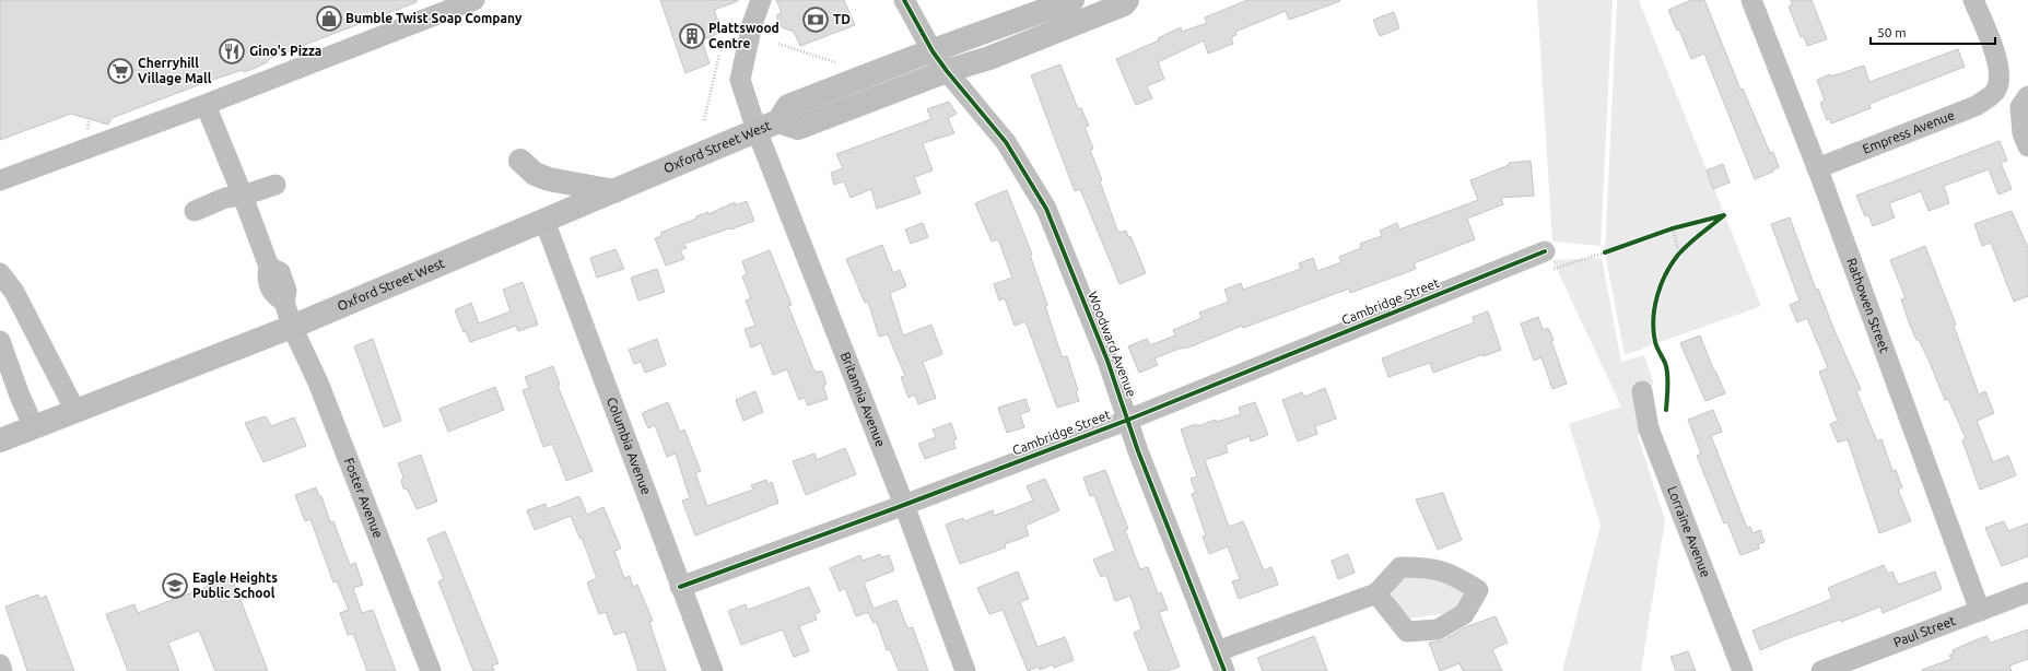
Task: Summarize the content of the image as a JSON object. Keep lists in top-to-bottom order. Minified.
{"streets":{"main road":["Oxford Street West"],"street":["Empress Avenue","Cambridge Street","Rathowen Street","Woodward Avenue","Britannia Avenue","Columbia Avenue","Foster Avenue","Lorraine Avenue","Paul Street"]},"crossings":[["Empress Avenue","Rathowen Street"],["Oxford Street West","Woodward Avenue"],["Oxford Street West","Britannia Avenue"],["Oxford Street West","Columbia Avenue"],["Oxford Street West","Foster Avenue"],["Cambridge Street","Woodward Avenue"],["Cambridge Street","Britannia Avenue"],["Cambridge Street","Columbia Avenue"],["Rathowen Street","Paul Street"]],"places":{"shop":["Bumble Twist Soap Company"],"bank":["TD"],"building":["Plattswood Centre"],"restaurant":["Gino's Pizza"],"supermarket":["Cherryhill Village Mall"],"school or university":["Eagle Heights Public School"]},"scale_bar":"50 m"}
